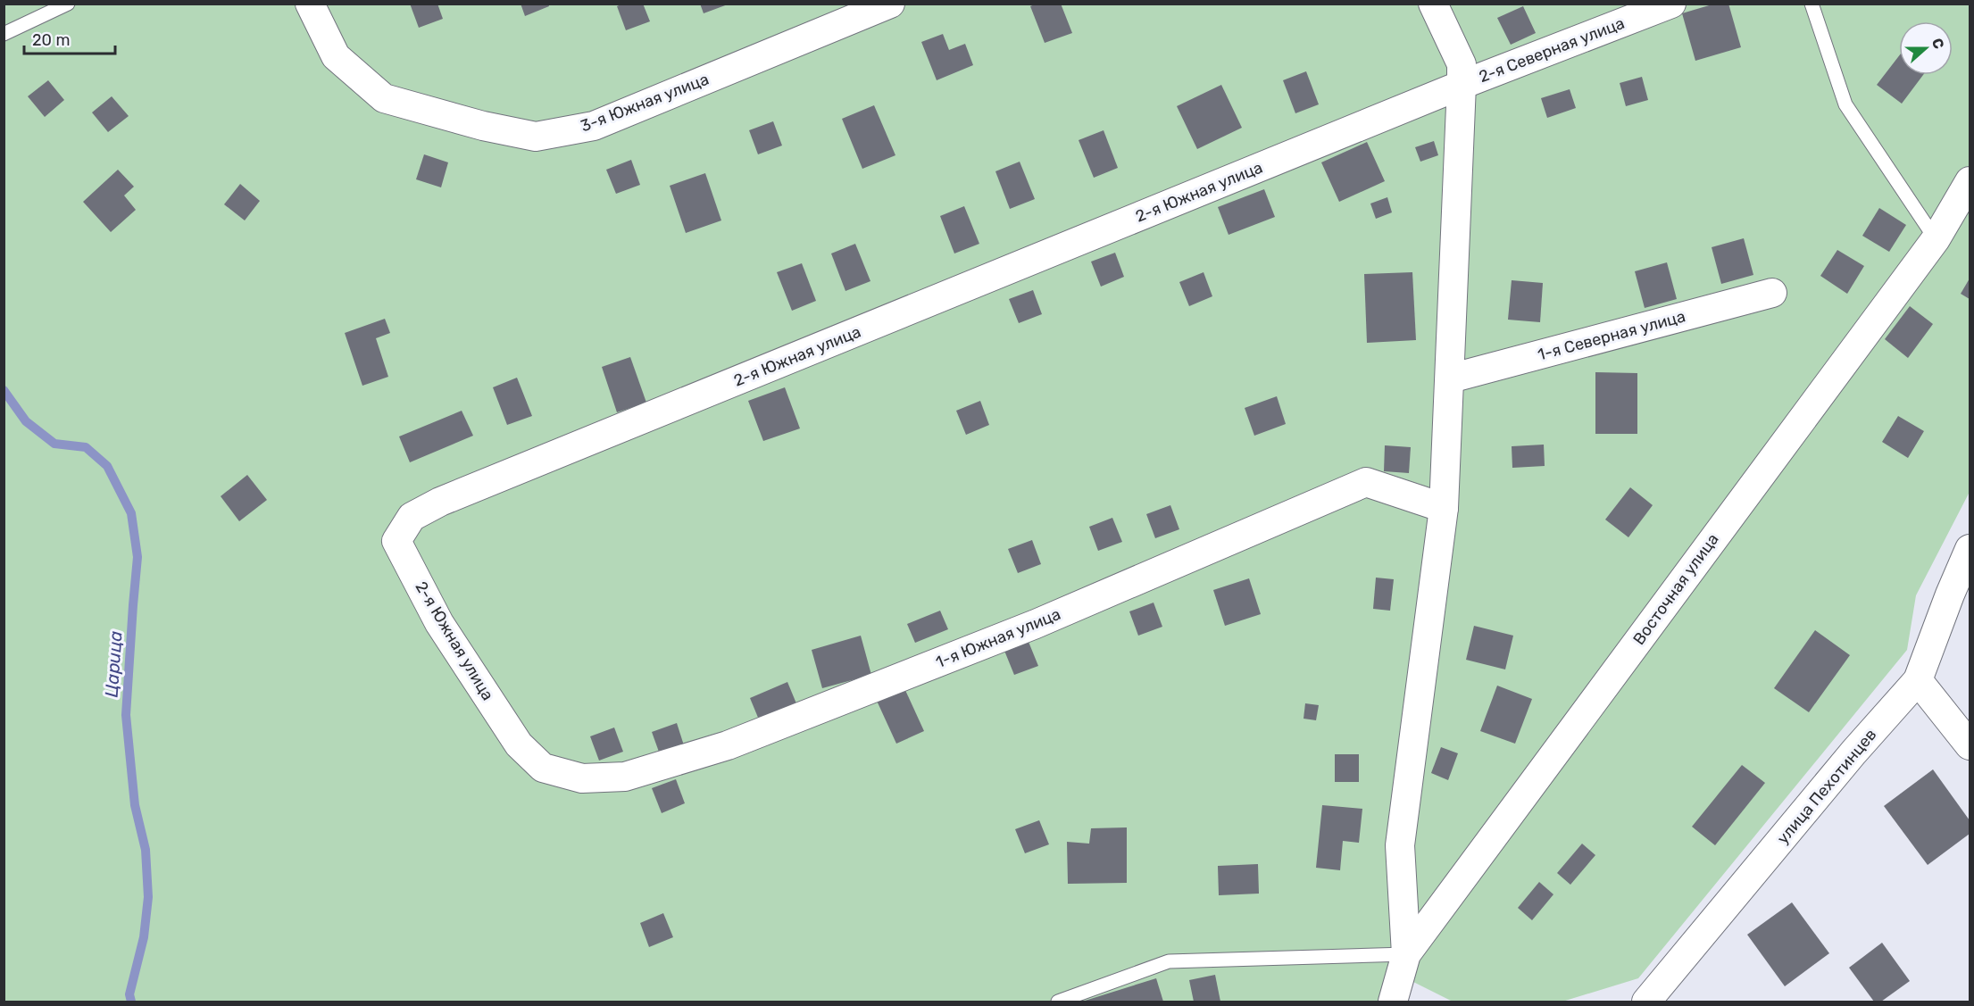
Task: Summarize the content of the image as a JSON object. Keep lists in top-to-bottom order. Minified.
{"streets":{"street":["2-я Северная улица","3-я Южная улица","2-я Южная улица","1-я Северная улица","Восточная улица","1-я Южная улица","улица Пехотинцев"]},"crossings":[["2-я Северная улица","2-я Южная улица"],["2-я Южная улица","1-я Южная улица"]],"water":["Царица"],"scale_bar":"20 m","north":"right"}
